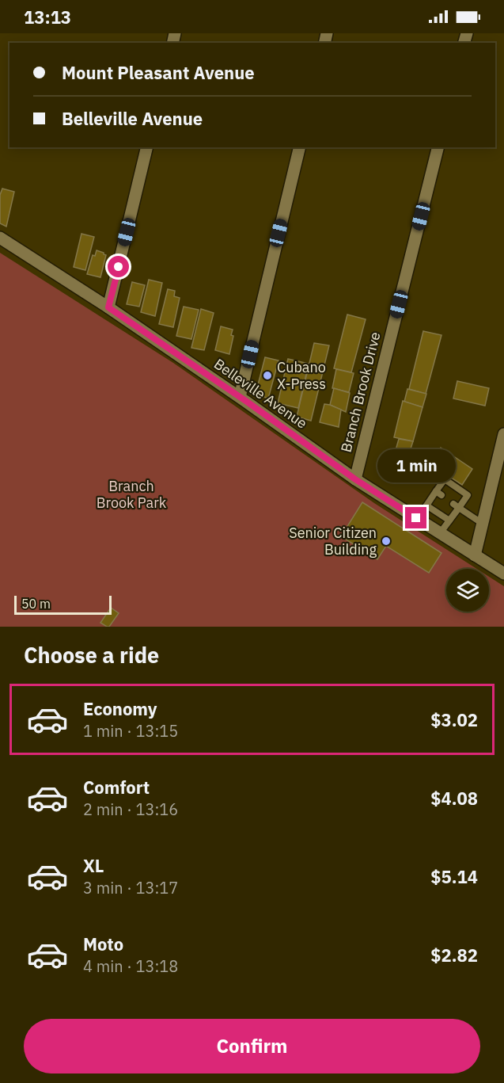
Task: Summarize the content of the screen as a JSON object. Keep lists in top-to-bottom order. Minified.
{"streets":{"street":["Branch Brook Drive","Belleville Avenue"]},"crossings":[["Branch Brook Drive","Belleville Avenue"]],"parks":["Branch Brook Park"],"places":["Cubano X-Press","Senior Citizen Building"],"scale_bar":"50 m","page":{"status":"13:13","banner":["Mount Pleasant Avenue","Belleville Avenue"],"bubble":"1 min","scale":"50 m","heading":"Choose a ride","list":[{"name":"Economy","note":"1 min · 13:15","value":"$3.02"},{"name":"Comfort","note":"2 min · 13:16","value":"$4.08"},{"name":"XL","note":"3 min · 13:17","value":"$5.14"},{"name":"Moto","note":"4 min · 13:18","value":"$2.82"}],"buttons":"Confirm"}}
